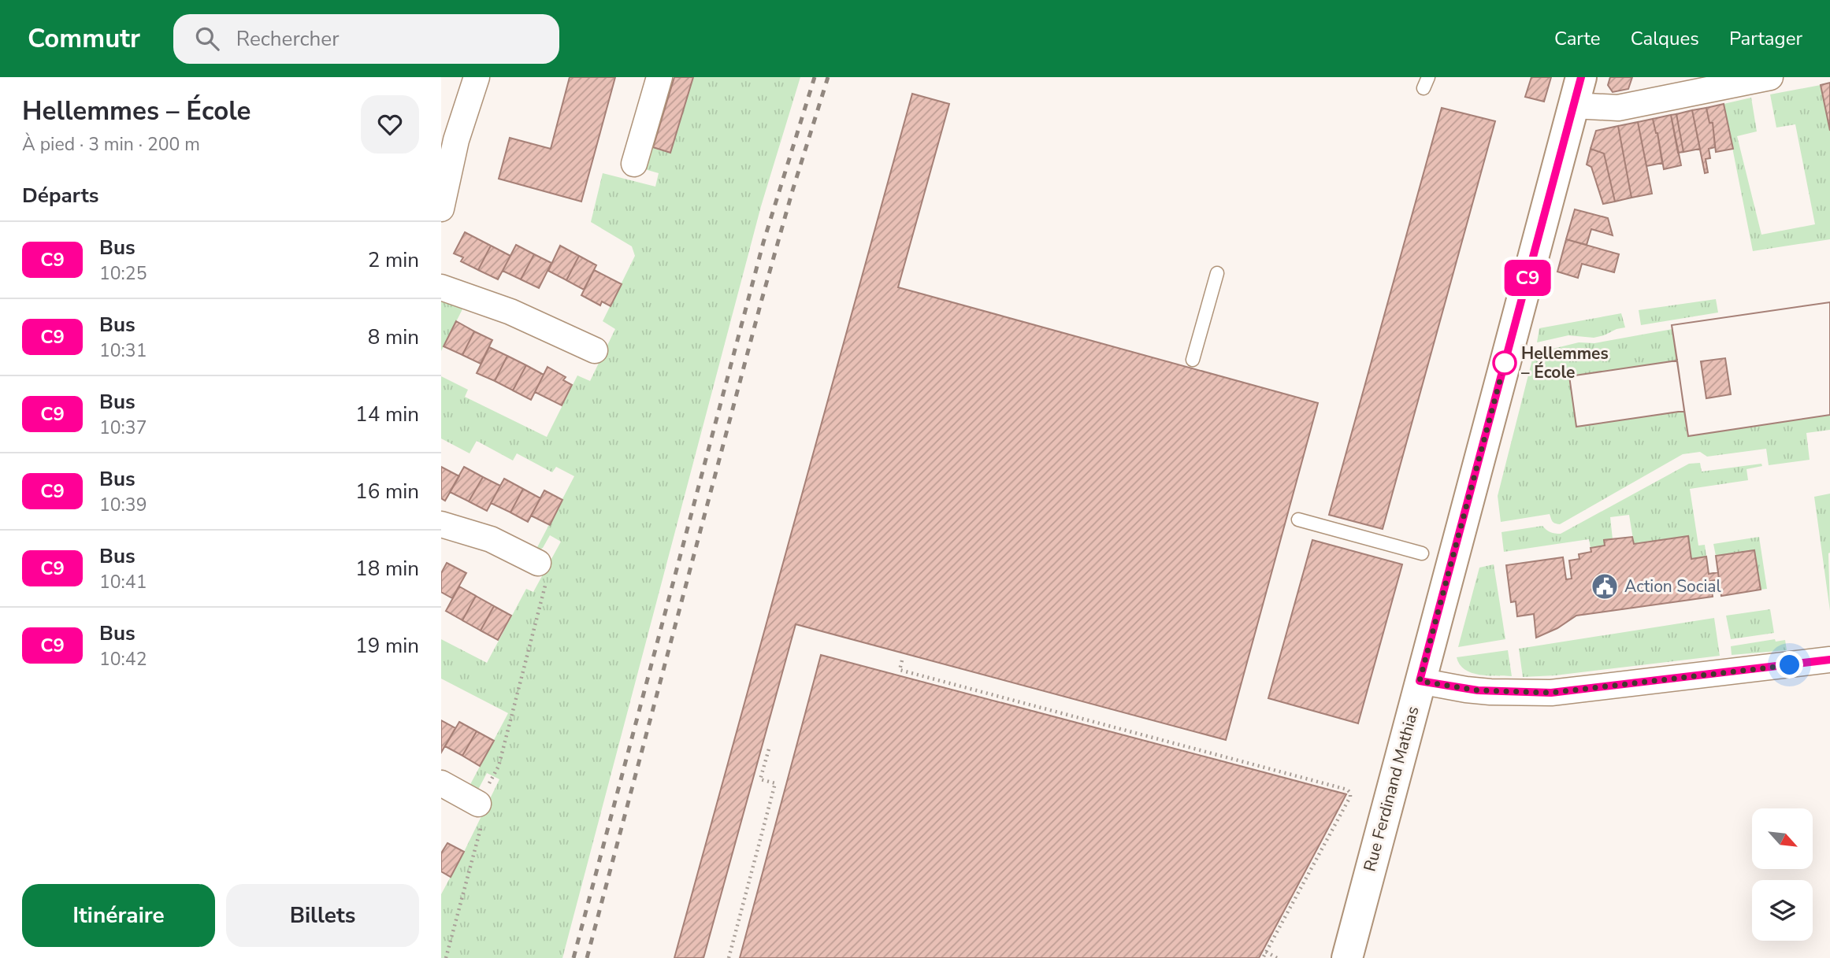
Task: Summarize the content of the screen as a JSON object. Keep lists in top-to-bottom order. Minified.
{"streets":{"street":["Rue Ferdinand Mathias"]},"places":{"other":["Hellemmes – École"],"public building":["Action Social"]},"lines":["bus line C9"],"north":"bottom right","page":{"header":"Commutr","search":"Rechercher","nav":["Carte","Calques","Partager"],"heading":[["Hellemmes – École","À pied · 3 min · 200 m"],"Départs"],"on_map":"C9","list":[{"mark":"C9","name":"Bus","note":"10:25","value":"2 min"},{"mark":"C9","name":"Bus","note":"10:31","value":"8 min"},{"mark":"C9","name":"Bus","note":"10:37","value":"14 min"},{"mark":"C9","name":"Bus","note":"10:39","value":"16 min"},{"mark":"C9","name":"Bus","note":"10:41","value":"18 min"},{"mark":"C9","name":"Bus","note":"10:42","value":"19 min"}],"buttons":["Itinéraire","Billets"]}}
